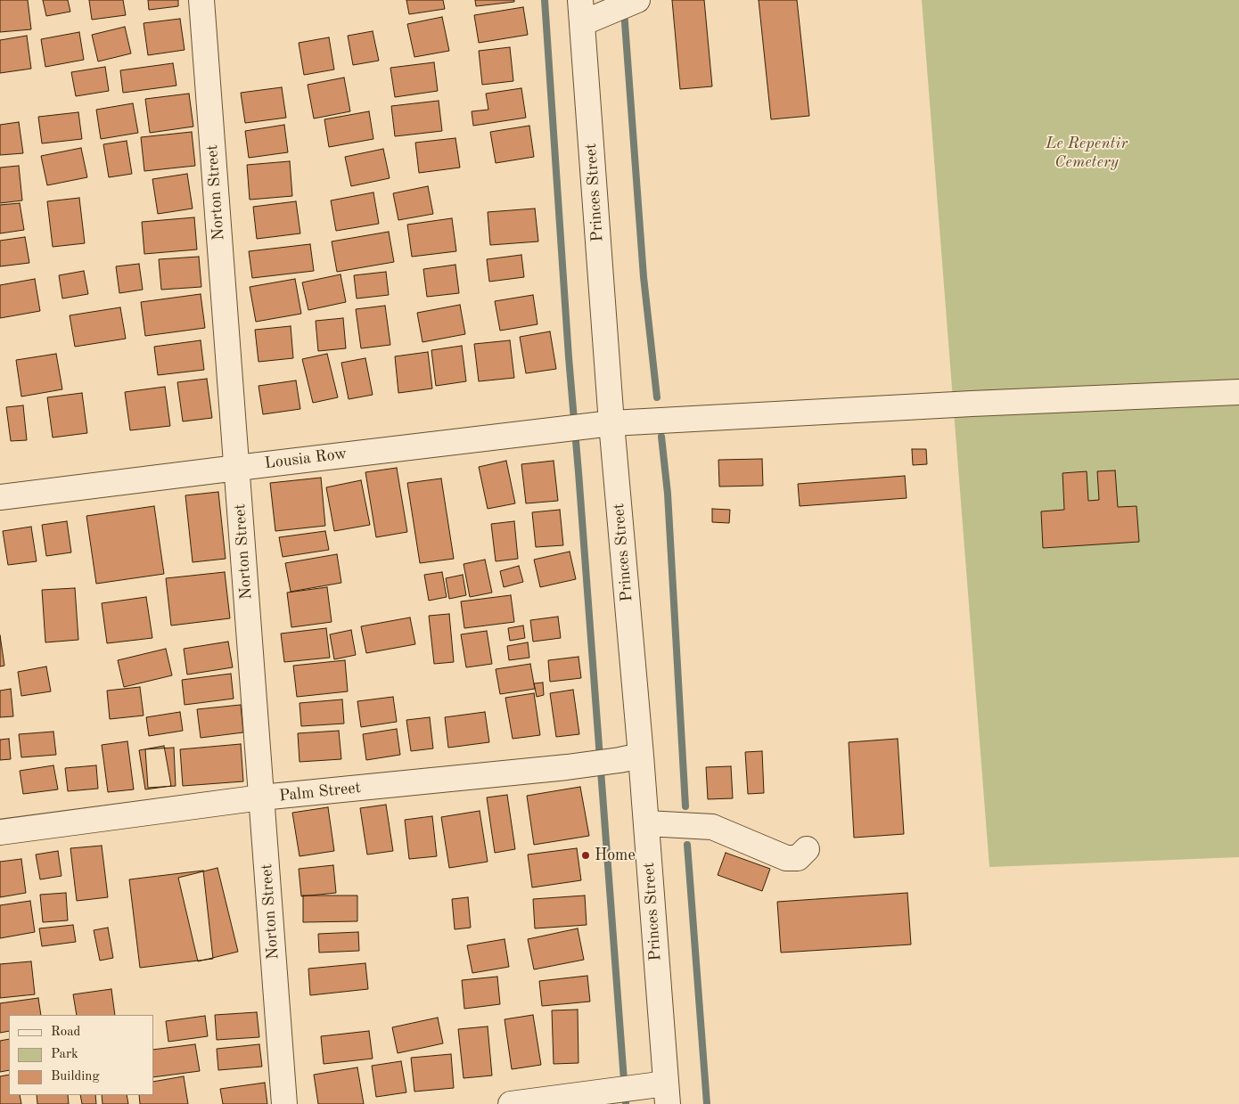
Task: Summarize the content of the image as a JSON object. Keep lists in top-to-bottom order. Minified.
{"streets":{"street":["Norton Street","Princes Street","Lousia Row","Palm Street"]},"crossings":[["Norton Street","Lousia Row"],["Norton Street","Palm Street"],["Princes Street","Lousia Row"],["Princes Street","Palm Street"]],"parks":["Le Repentir Cemetery"],"places":["Home"],"legend":["Road","Park","Building"]}
